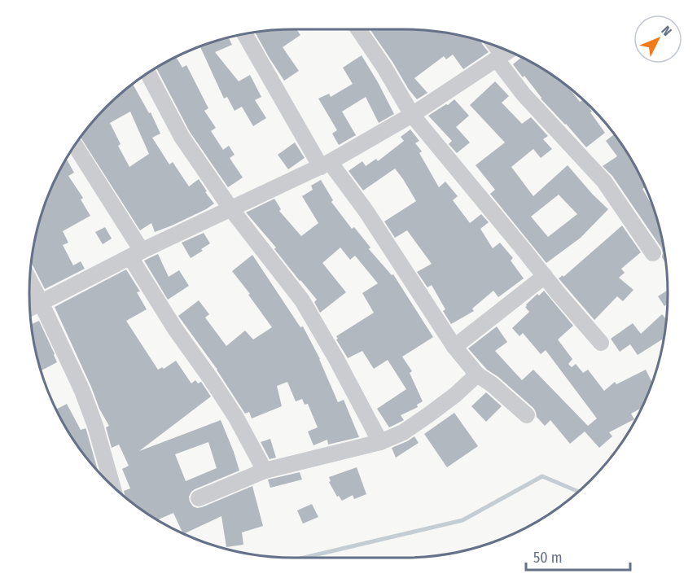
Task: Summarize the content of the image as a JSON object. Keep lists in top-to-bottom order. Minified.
{"scale_bar":"50 m","north":"top right"}
